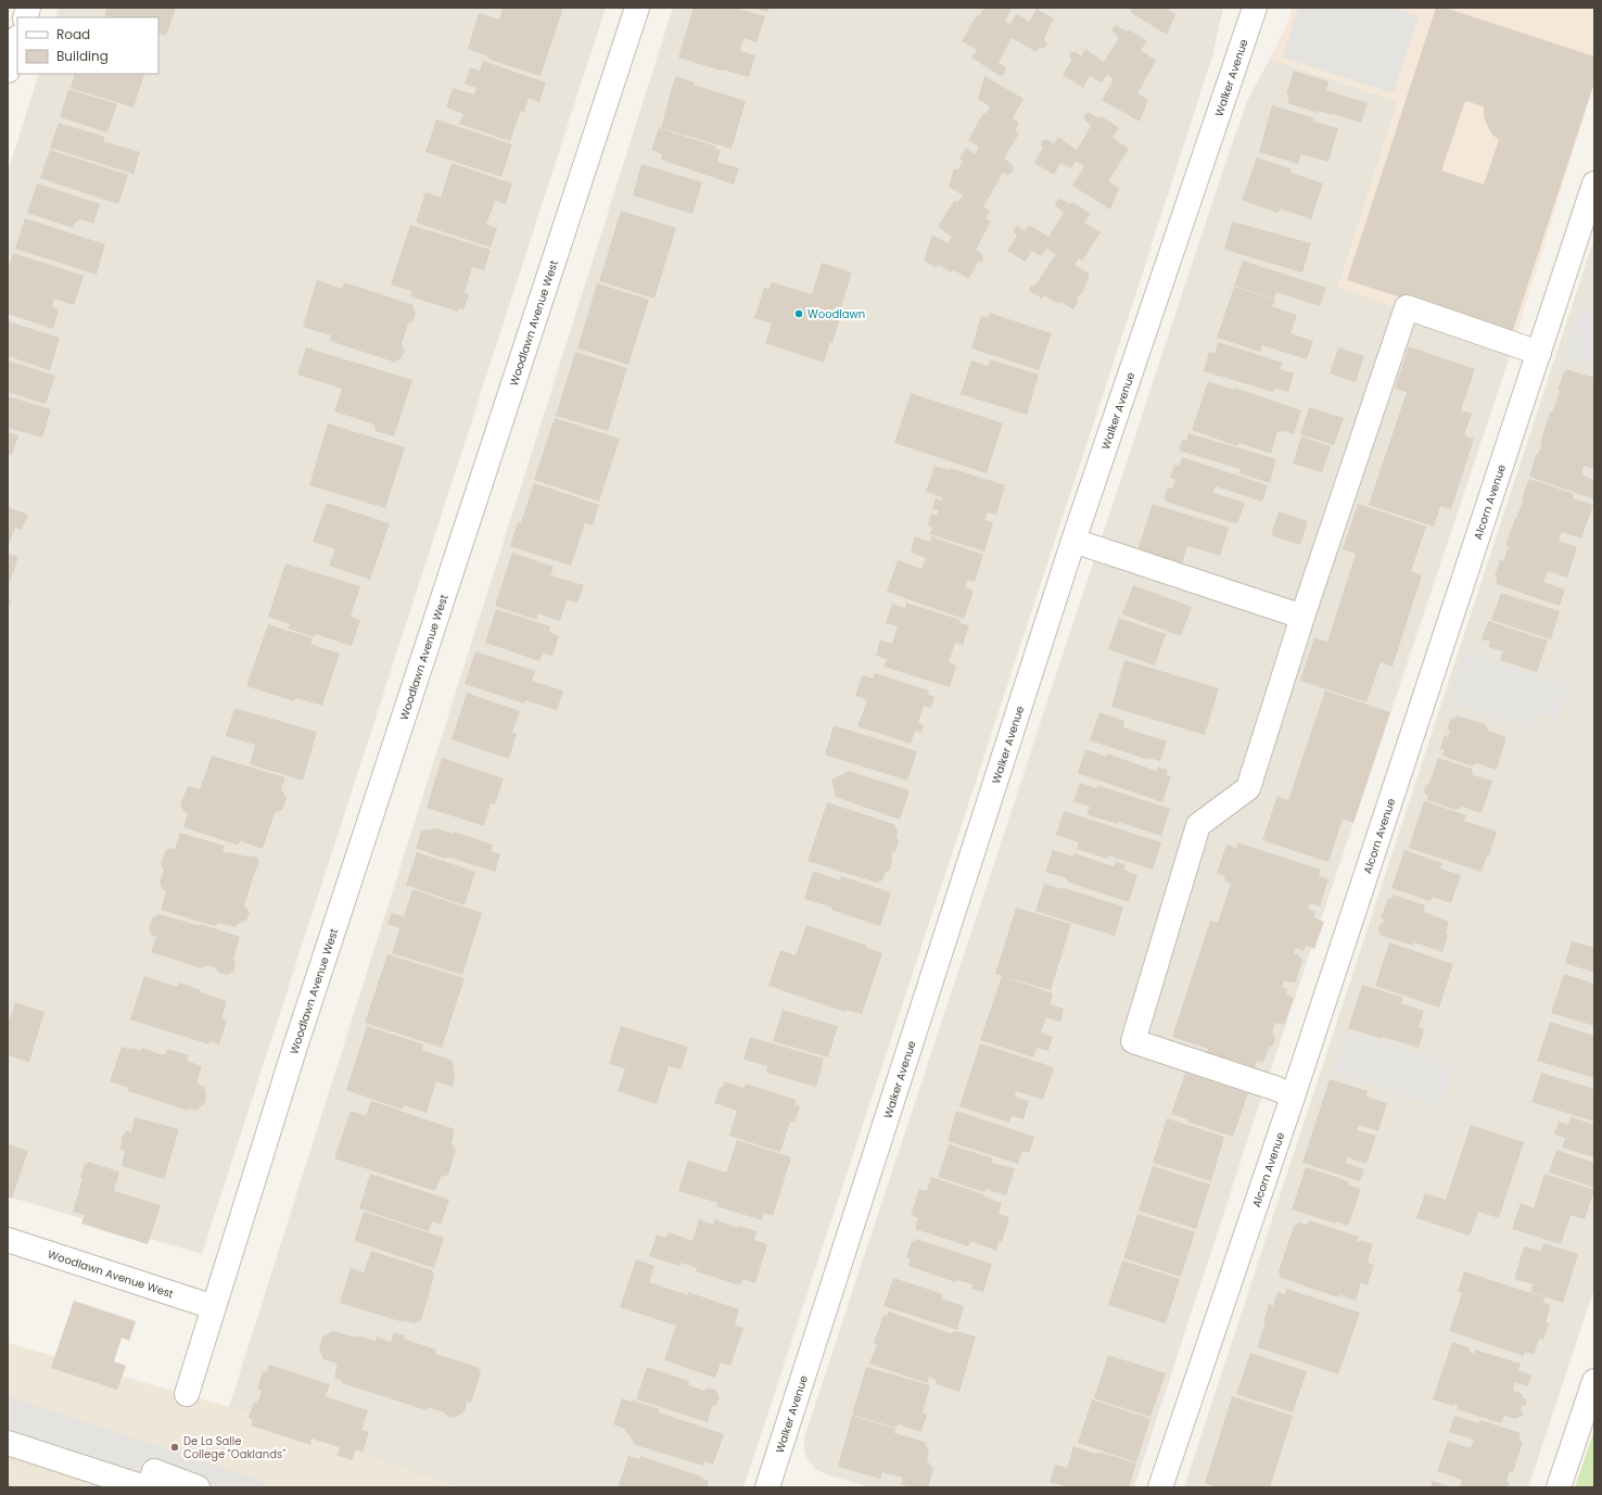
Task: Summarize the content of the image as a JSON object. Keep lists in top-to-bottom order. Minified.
{"streets":{"street":["Walker Avenue","Woodlawn Avenue West","Alcorn Avenue"]},"places":["Woodlawn","De La Salle College \"Oaklands\""],"legend":["Road","Building"]}
